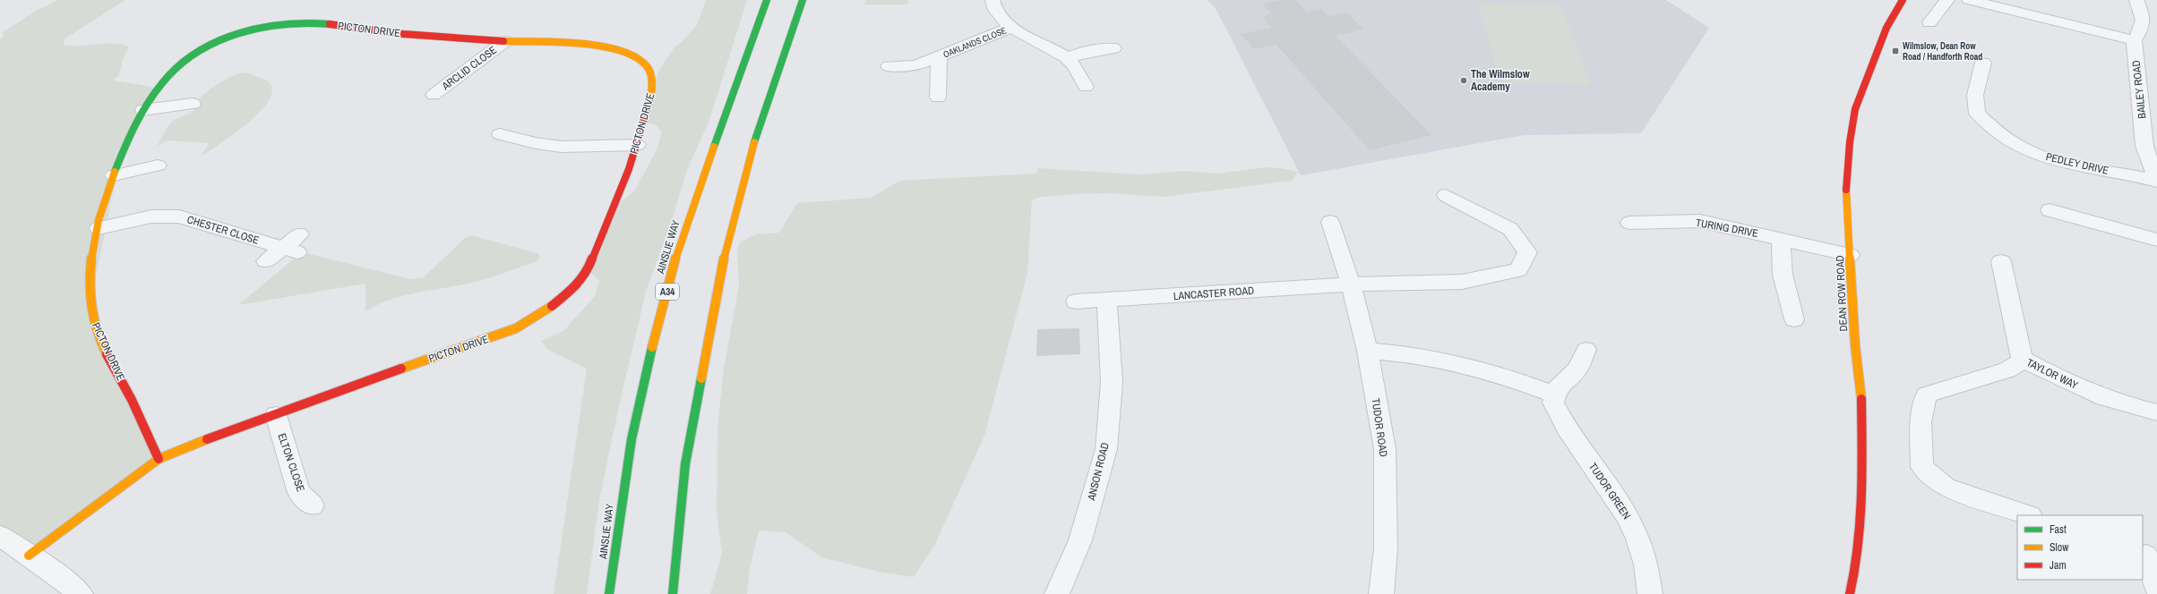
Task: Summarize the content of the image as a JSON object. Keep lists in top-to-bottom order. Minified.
{"streets":{"main road":["PICTON DRIVE","AINSLIE WAY","A34","DEAN ROW ROAD"],"street":["OAKLANDS CLOSE","ARCLID CLOSE","BAILEY ROAD","PEDLEY DRIVE","TURING DRIVE","CHESTER CLOSE","LANCASTER ROAD","TAYLOR WAY","TUDOR ROAD","ELTON CLOSE","ANSON ROAD","TUDOR GREEN"]},"crossings":[["PICTON DRIVE","ARCLID CLOSE"],["PICTON DRIVE","CHESTER CLOSE"],["PICTON DRIVE","ELTON CLOSE"],["BAILEY ROAD","PEDLEY DRIVE"],["TURING DRIVE","DEAN ROW ROAD"],["LANCASTER ROAD","TUDOR ROAD"],["LANCASTER ROAD","ANSON ROAD"]],"places":{"transit":["Wilmslow, Dean Row Road / Handforth Road"],"other":["The Wilmslow Academy"]},"legend":["Fast","Slow","Jam"]}
